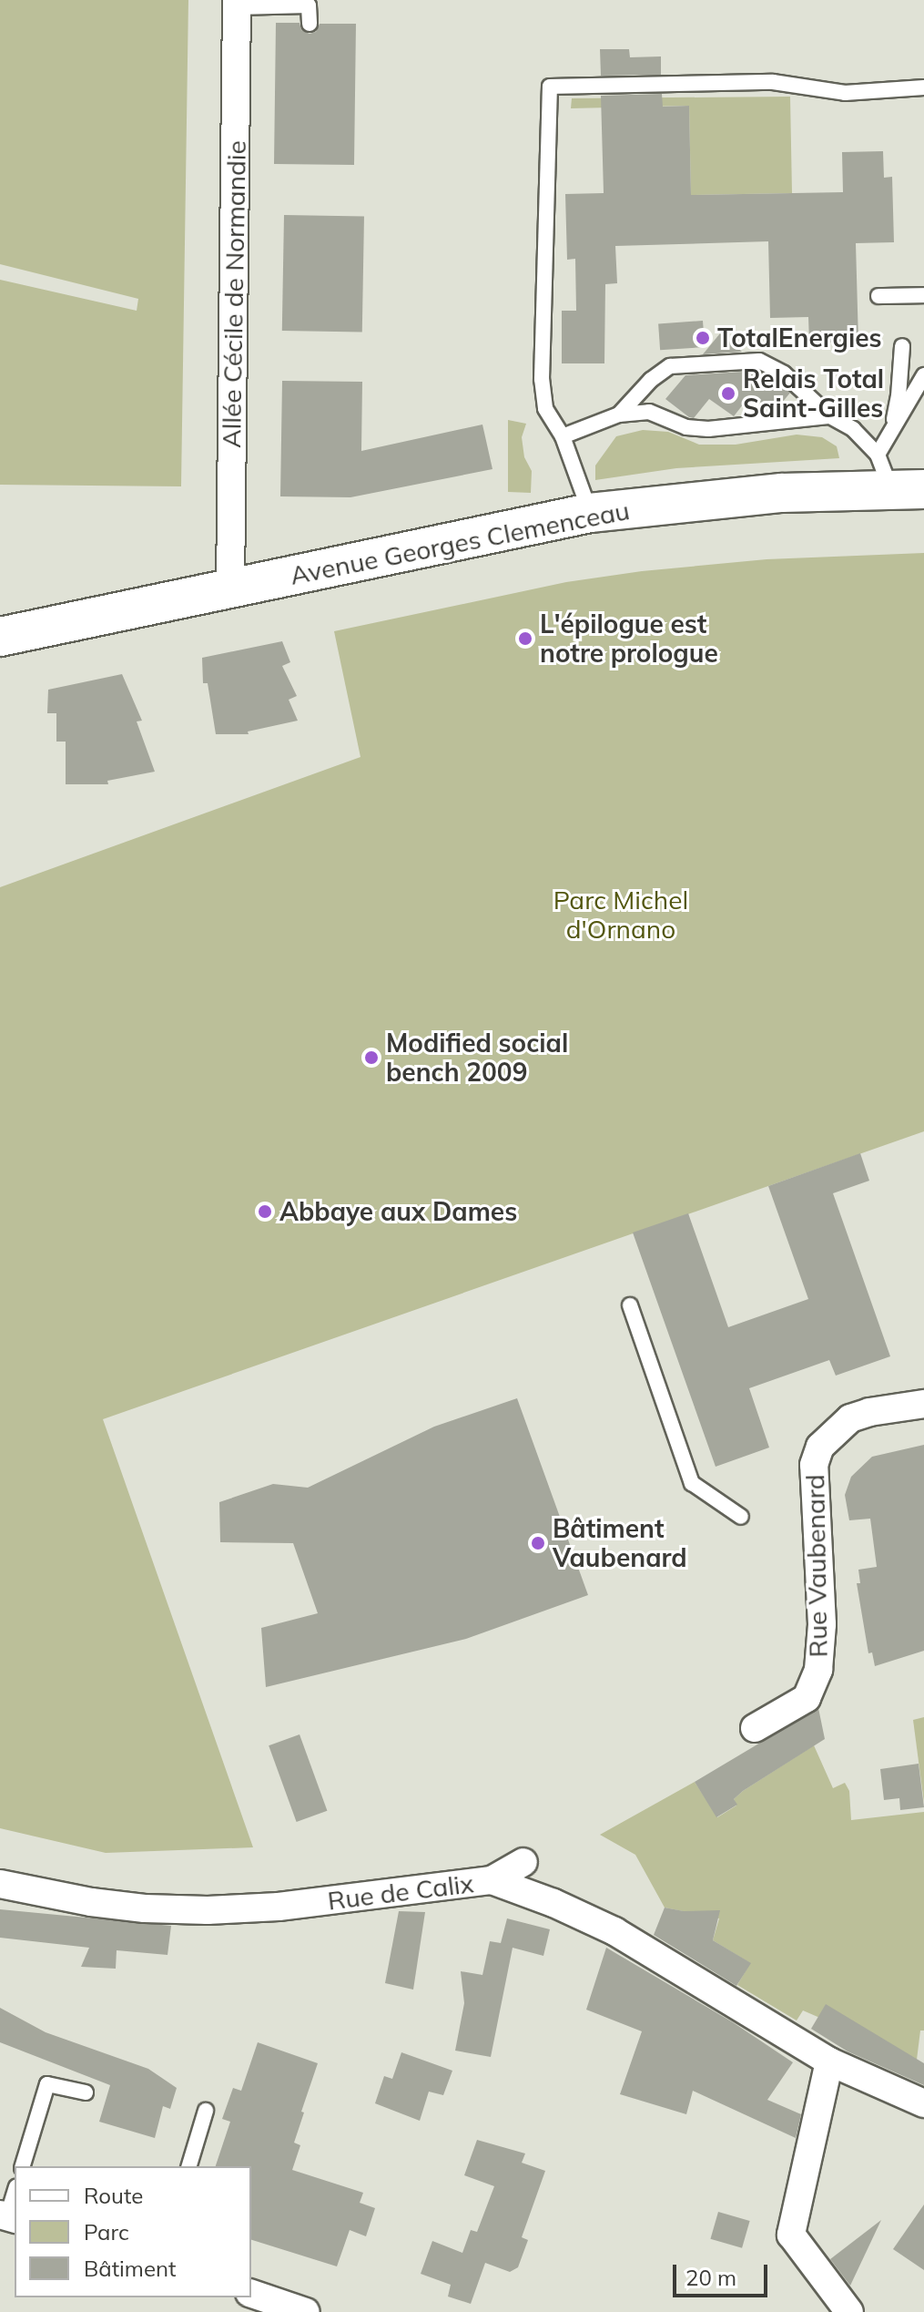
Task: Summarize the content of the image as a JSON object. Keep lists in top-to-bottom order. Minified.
{"streets":{"main road":["Avenue Georges Clemenceau"],"street":["Allée Cécile de Normandie","Rue Vaubenard","Rue de Calix"]},"crossings":[["Allée Cécile de Normandie","Avenue Georges Clemenceau"]],"parks":["Parc Michel d'Ornano"],"places":["TotalEnergies","Relais Total Saint-Gilles","L'épilogue est notre prologue","Modified social bench 2009","Abbaye aux Dames","Bâtiment Vaubenard"],"legend":["Route","Parc","Bâtiment"],"scale_bar":"20 m"}
